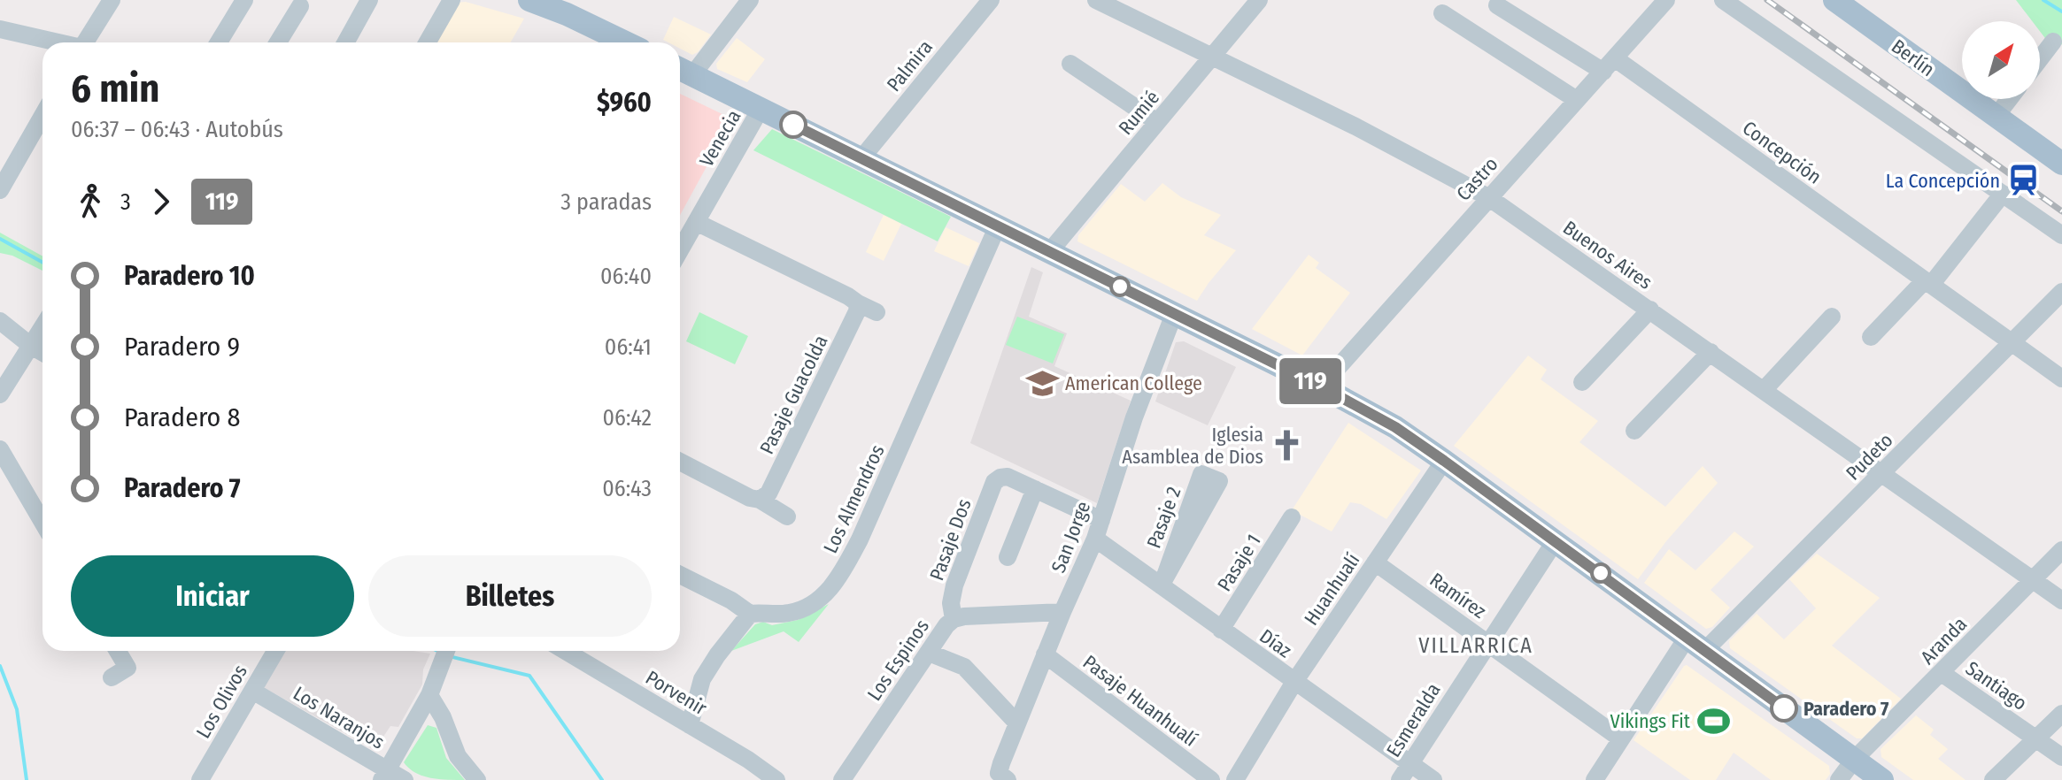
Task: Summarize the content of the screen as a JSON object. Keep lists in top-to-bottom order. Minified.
{"streets":{"main road":["Berlín"],"street":["Palmira","Rumié","Venecia","Concepción","Castro","Buenos Aires","Pasaje Guacolda","Pudeto","Los Almendros","Pasaje 2","San Jorge","Pasaje Dos","Pasaje 1","Huanhualí","Ramírez","Aranda","Díaz","Los Espinos","Santiago","Porvenir","Pasaje Huanhualí","Los Olivos","Los Naranjos","Esmeralda"]},"crossings":[["Rumié","Buenos Aires"],["Concepción","Castro"],["Concepción","Pudeto"],["Castro","Buenos Aires"],["Buenos Aires","Pudeto"],["Buenos Aires","Aranda"],["Pudeto","Ramírez"],["Pasaje 2","Díaz"],["San Jorge","Díaz"],["San Jorge","Los Espinos"],["San Jorge","Pasaje Huanhualí"],["Pasaje Dos","Los Espinos"],["Pasaje 1","Díaz"],["Huanhualí","Ramírez"],["Huanhualí","Díaz"],["Ramírez","Esmeralda"],["Aranda","Santiago"],["Díaz","Esmeralda"],["Los Olivos","Los Naranjos"]],"districts":["VILLARRICA"],"places":{"station":["La Concepción"],"school or university":["American College"],"church":["Iglesia Asamblea de Dios"],"other":["Paradero 7"],"sports":["Vikings Fit"]},"lines":["bus line 119"],"north":"top right","page":{"on_map":"119","heading":["6 min","06:37 – 06:43 · Autobús","$960"],"legs":["3","119","3 paradas"],"list":[{"name":"Paradero 10","value":"06:40"},{"name":"Paradero 9","value":"06:41"},{"name":"Paradero 8","value":"06:42"},{"name":"Paradero 7","value":"06:43"}],"buttons":["Iniciar","Billetes"]}}
